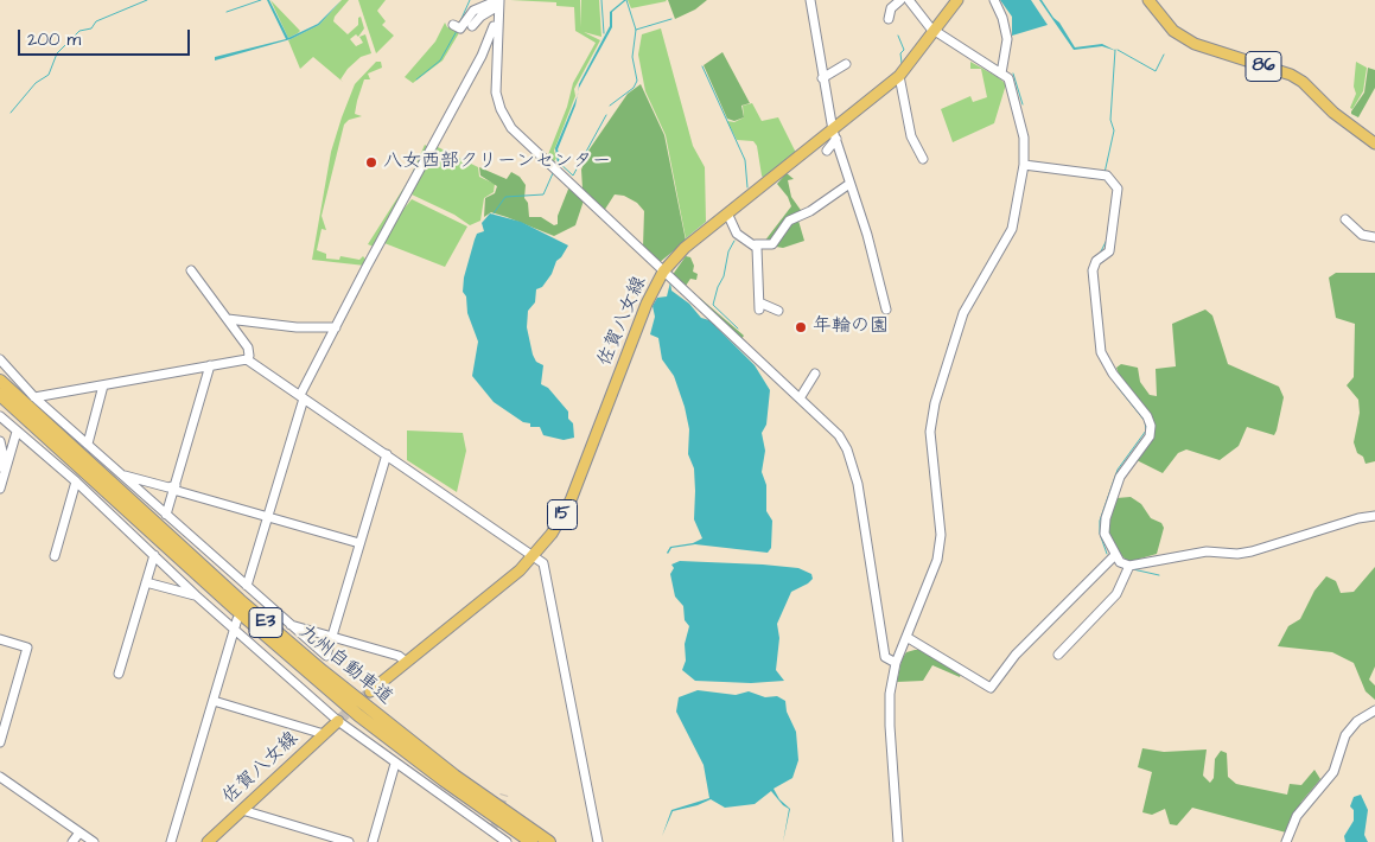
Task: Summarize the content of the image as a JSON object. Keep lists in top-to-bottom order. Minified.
{"streets":{"highway":["E3","九州自動車道"],"main road":["86","佐賀八女線","15"]},"places":["八女西部クリーンセンター","年輪の園"],"scale_bar":"200 m"}
